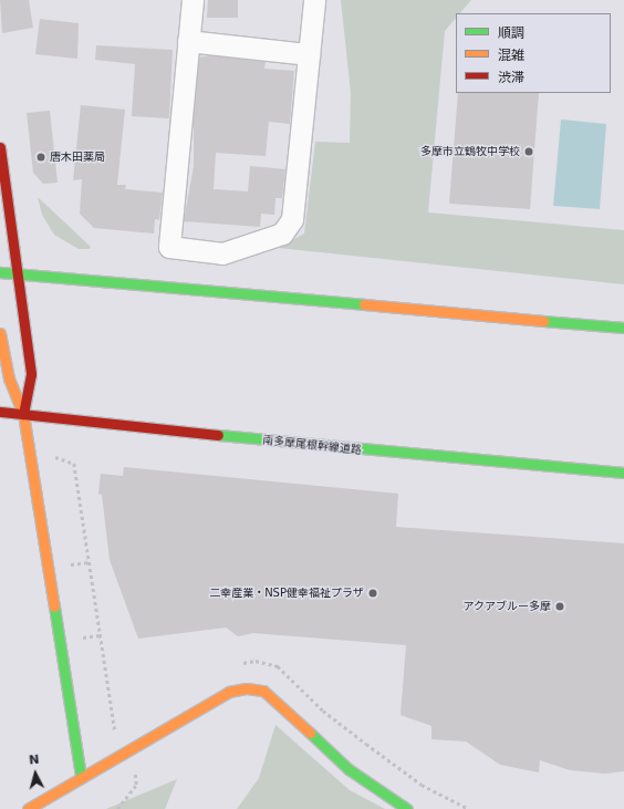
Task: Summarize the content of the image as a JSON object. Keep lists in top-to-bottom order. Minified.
{"streets":{"main road":["南多摩尾根幹線道路"]},"places":["多摩市立鶴牧中学校","唐木田薬局","二幸産業・NSP健幸福祉プラザ","アクアブルー多摩"],"legend":["順調","混雑","渋滞"],"north":"top"}
